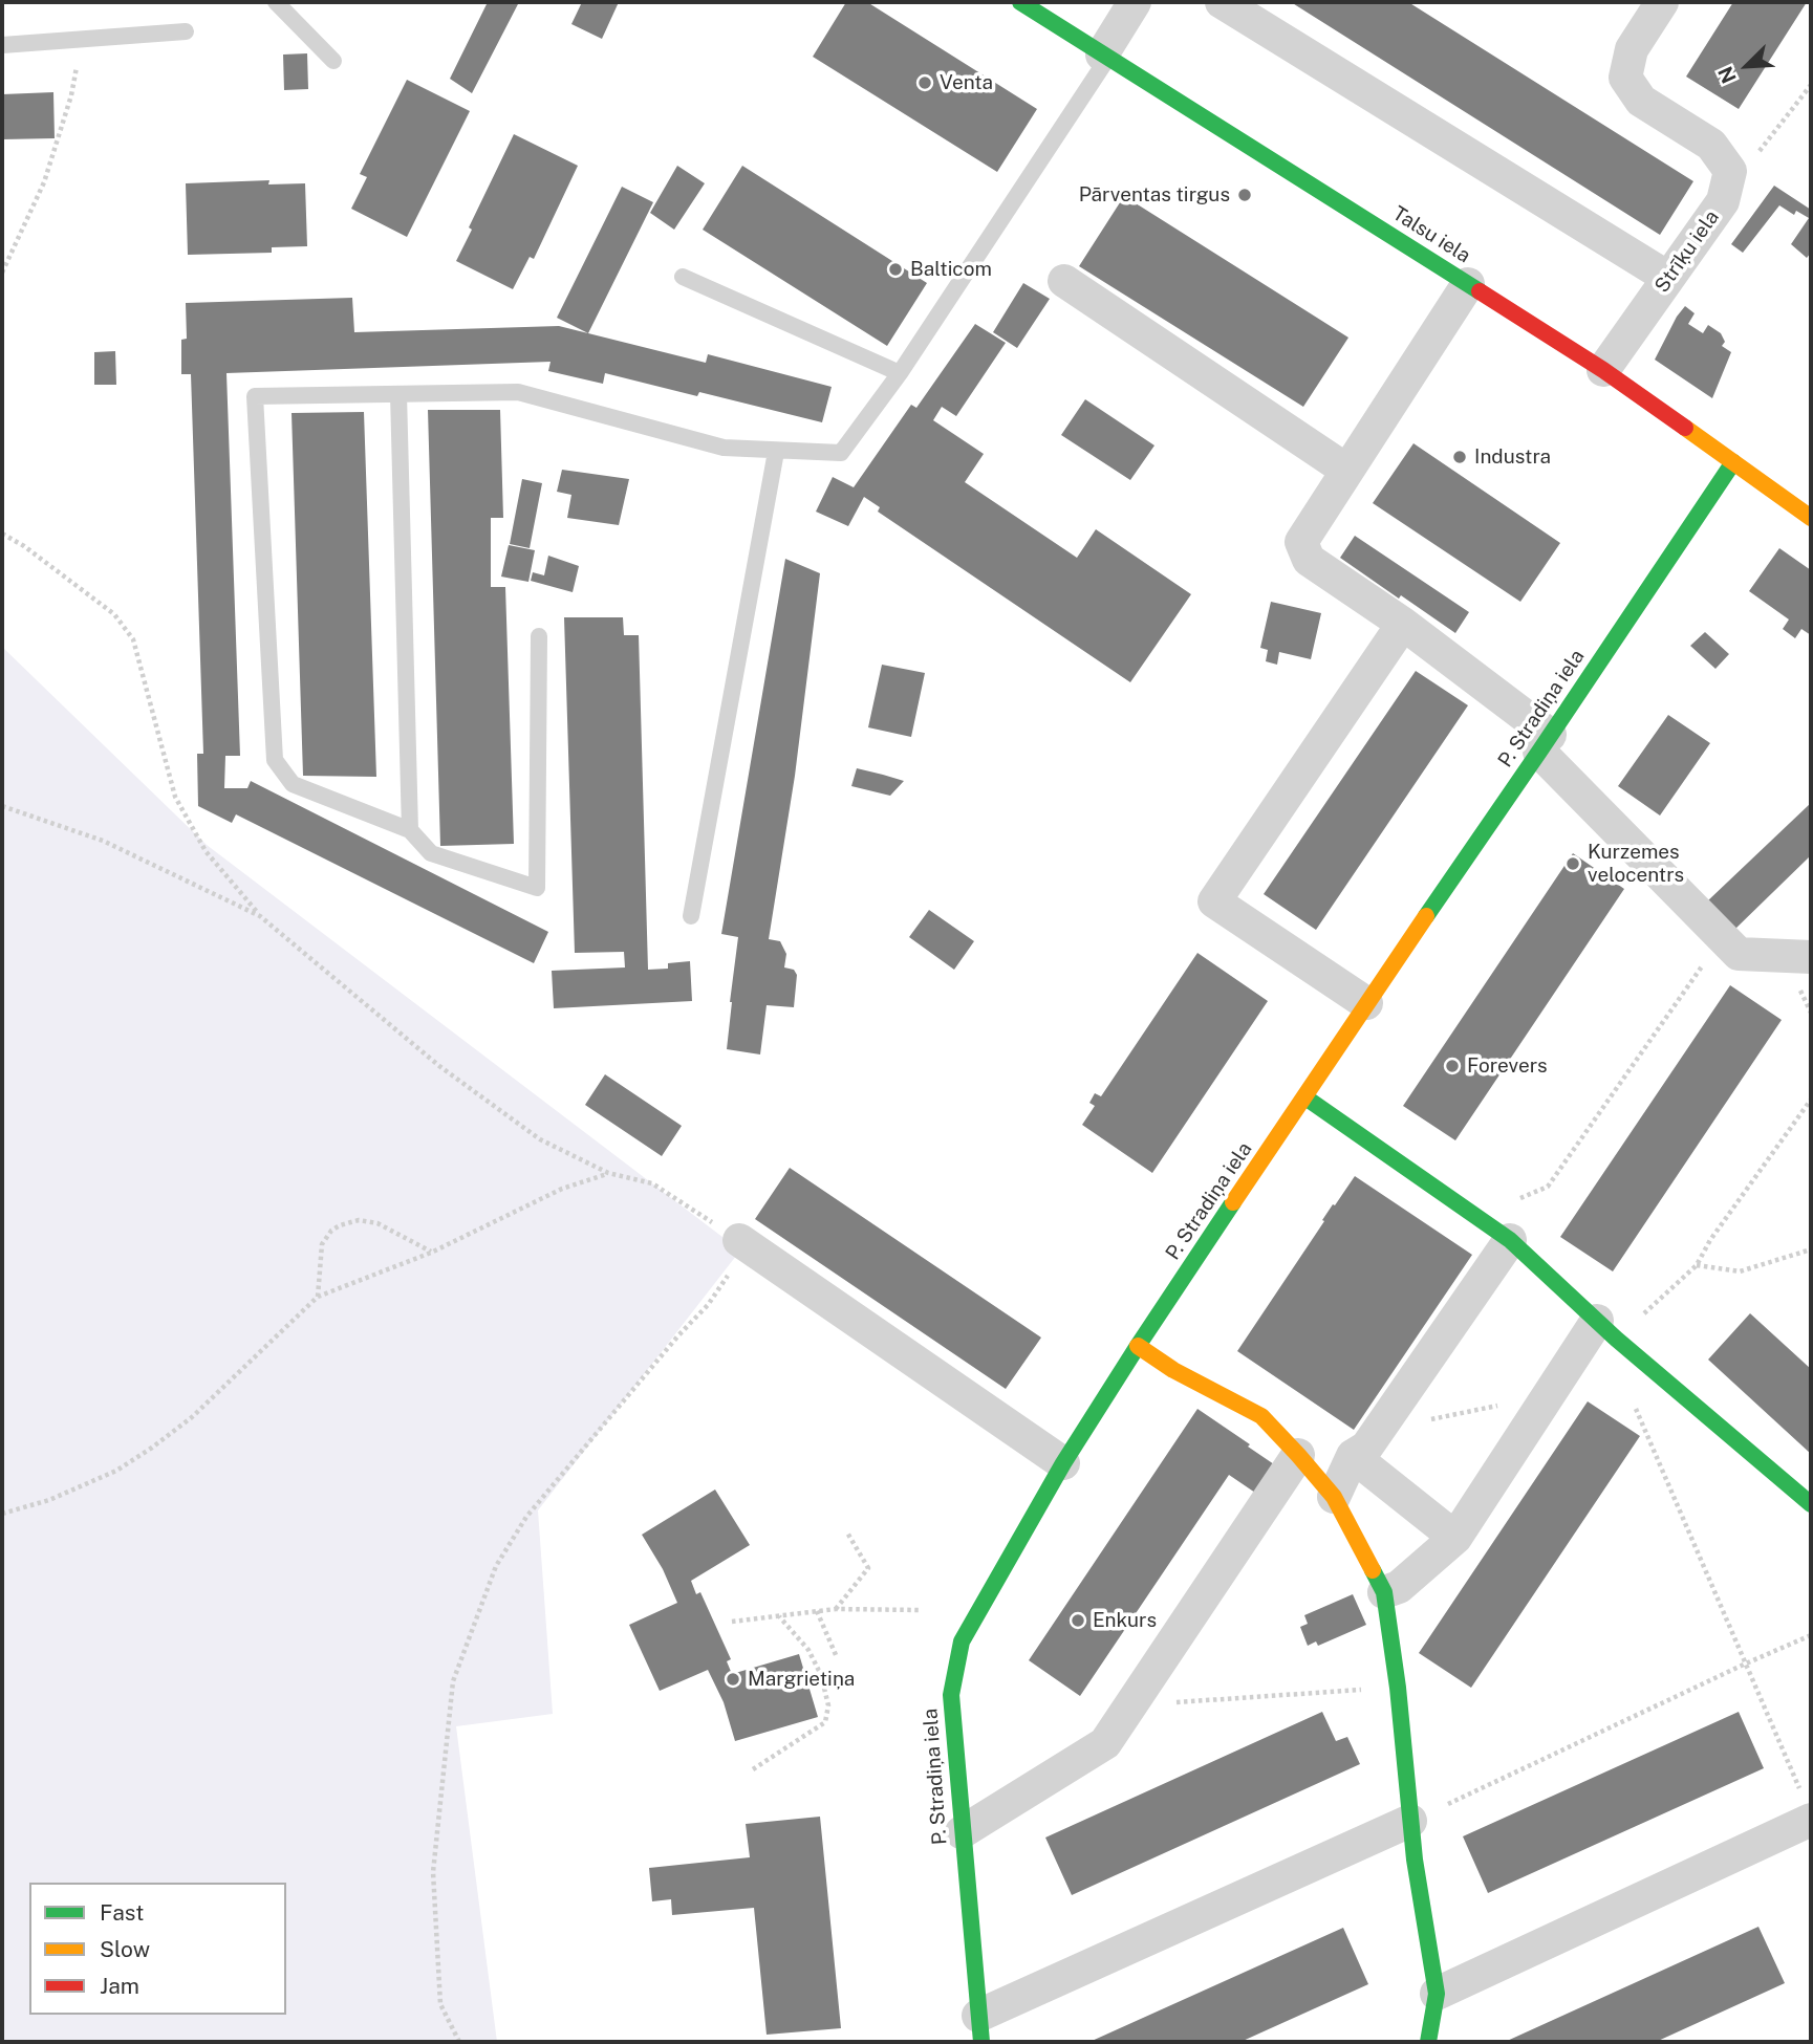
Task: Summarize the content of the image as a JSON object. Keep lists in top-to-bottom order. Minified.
{"streets":{"street":["Talsu iela","Strīķu iela","P. Stradiņa iela"]},"crossings":[["Talsu iela","Strīķu iela"],["Talsu iela","P. Stradiņa iela"]],"places":["Venta","Pārventas tirgus","Balticom","Industra","Kurzemes velocentrs","Forevers","Enkurs","Margrietiņa"],"legend":["Fast","Slow","Jam"],"north":"bottom left"}
